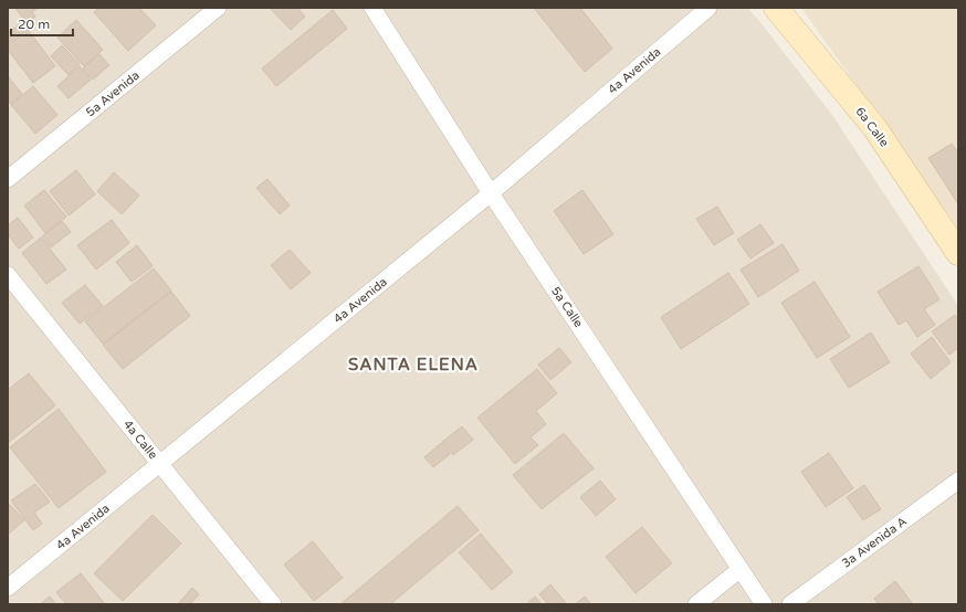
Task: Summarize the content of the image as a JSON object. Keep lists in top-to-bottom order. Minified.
{"streets":{"main road":["6a Calle"],"street":["4a Avenida","5a Avenida","5a Calle","4a Calle","3a Avenida A"]},"crossings":[["4a Avenida","5a Calle"],["4a Avenida","4a Calle"]],"districts":["SANTA ELENA"],"scale_bar":"20 m"}
